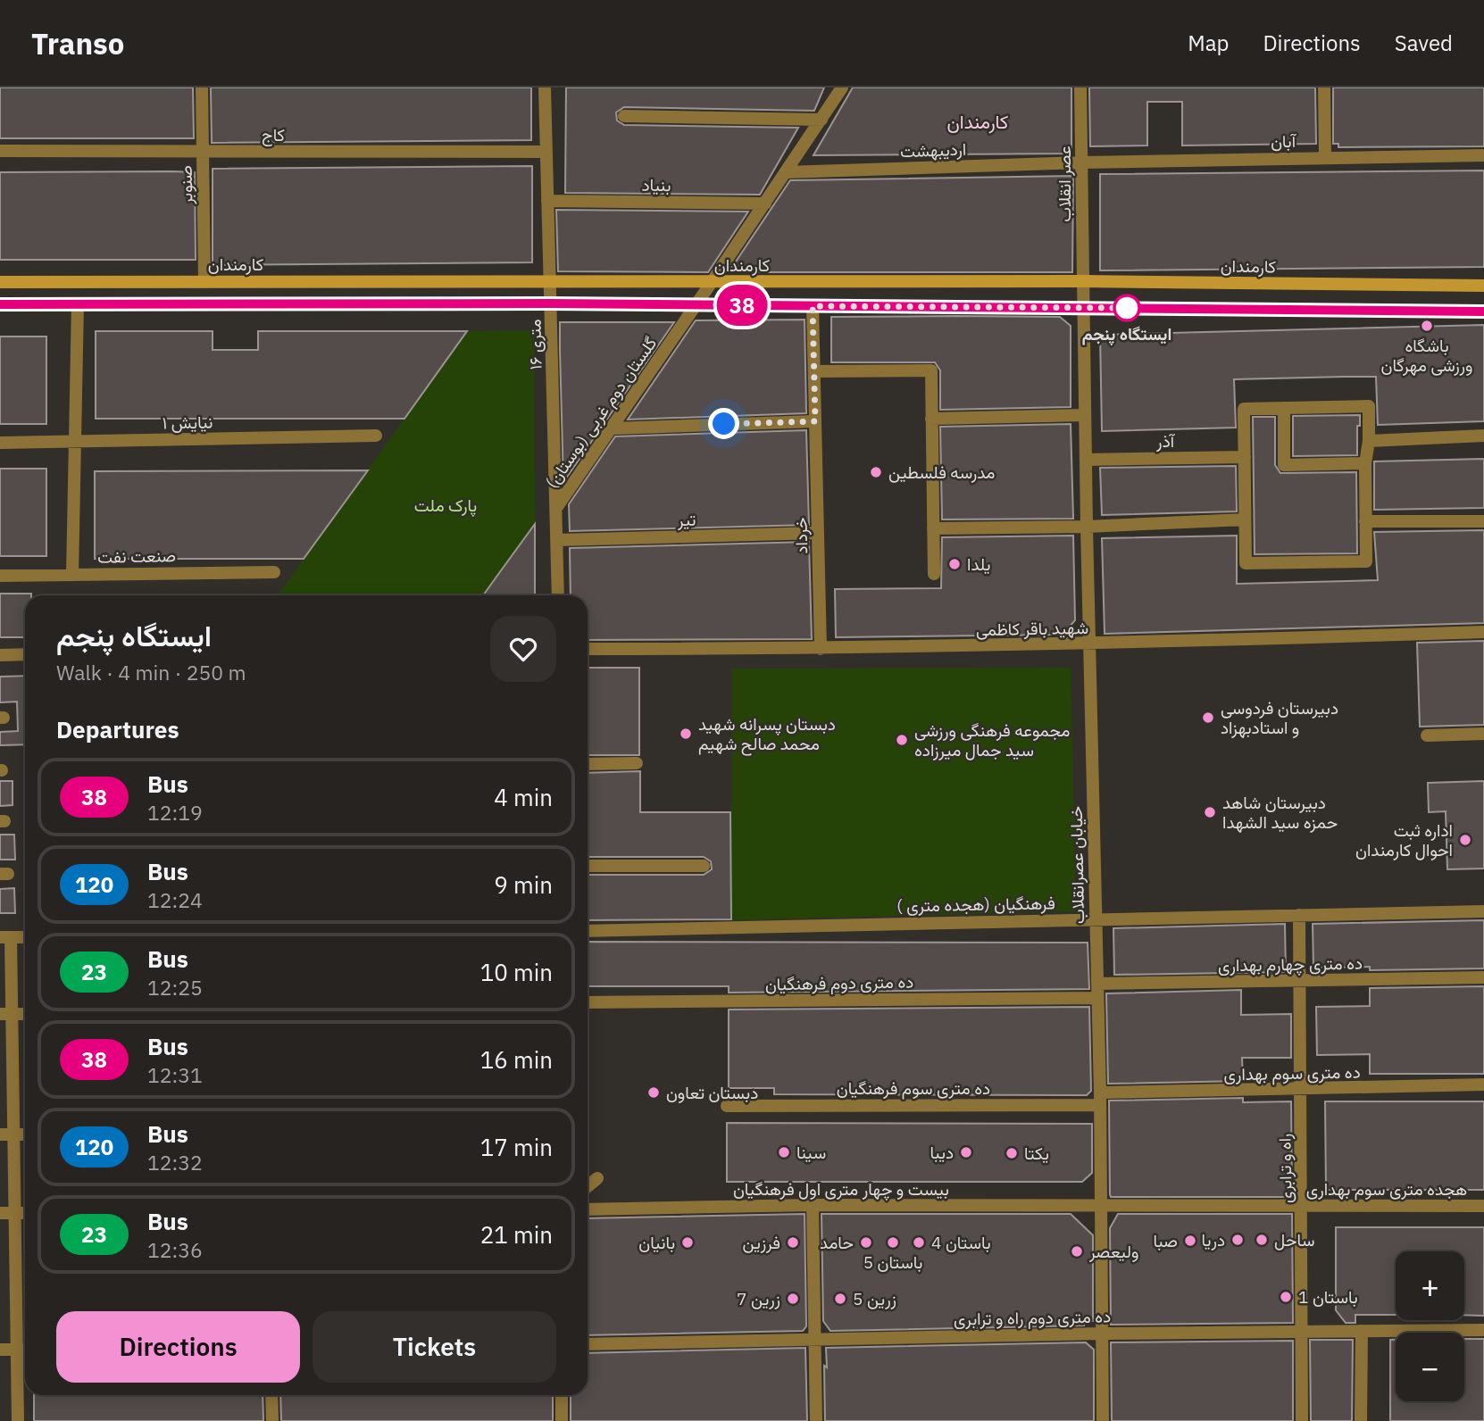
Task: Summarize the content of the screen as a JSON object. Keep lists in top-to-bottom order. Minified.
{"streets":{"main road":["کارمندان"],"street":["کاج","آبان","اردیبهشت","عصر انقلاب","صنوبر","بنیاد","۱۶ متری","گلستان دوم غربی (بوستان)","نیایش ۱","آذر","تیر","خرداد","صنعت نفت","شهید باقر کاظمی","خیابان عصرانقلاب","فرهنگیان (هجده متری )","ده متری چهارم بهداری","ده متری دوم فرهنگیان","ده متری سوم بهداری","ده متری سوم فرهنگیان","راه و ترابری","بیست و چهار متری اول فرهنگیان","هجده متری سوم بهداری","ده متری دوم راه و ترابری"]},"crossings":[["کاج","صنوبر"],["کاج","۱۶ متری"],["آبان","اردیبهشت"],["آبان","عصر انقلاب"],["اردیبهشت","عصر انقلاب"],["اردیبهشت","گلستان دوم غربی (بوستان)"],["عصر انقلاب","کارمندان"],["عصر انقلاب","خیابان عصرانقلاب"],["صنوبر","کارمندان"],["بنیاد","۱۶ متری"],["بنیاد","گلستان دوم غربی (بوستان)"],["کارمندان","۱۶ متری"],["کارمندان","گلستان دوم غربی (بوستان)"],["۱۶ متری","گلستان دوم غربی (بوستان)"],["۱۶ متری","تیر"],["آذر","خیابان عصرانقلاب"],["تیر","خرداد"],["خرداد","شهید باقر کاظمی"],["شهید باقر کاظمی","خیابان عصرانقلاب"],["خیابان عصرانقلاب","فرهنگیان (هجده متری )"],["خیابان عصرانقلاب","ده متری چهارم بهداری"],["خیابان عصرانقلاب","ده متری دوم فرهنگیان"],["خیابان عصرانقلاب","ده متری سوم بهداری"],["خیابان عصرانقلاب","ده متری سوم فرهنگیان"],["خیابان عصرانقلاب","بیست و چهار متری اول فرهنگیان"],["خیابان عصرانقلاب","هجده متری سوم بهداری"],["خیابان عصرانقلاب","ده متری دوم راه و ترابری"],["فرهنگیان (هجده متری )","راه و ترابری"],["ده متری چهارم بهداری","راه و ترابری"],["ده متری سوم بهداری","ده متری سوم فرهنگیان"],["ده متری سوم بهداری","راه و ترابری"],["راه و ترابری","هجده متری سوم بهداری"],["راه و ترابری","ده متری دوم راه و ترابری"],["بیست و چهار متری اول فرهنگیان","هجده متری سوم بهداری"]],"districts":["کارمندان"],"parks":["پارک ملت"],"places":["ایستگاه پنجم","باشگاه ورزشی مهرگان","مدرسه فلسطین","یلدا","دبیرستان فردوسی و استادبهزاد","دبستان پسرانه شهید محمد صالح شهیم","مجموعه فرهنگی ورزشی سید جمال میرزاده","دبیرستان شاهد حمزه سید الشهدا","اداره ثبت احوال کارمندان","دبستان تعاون","سینا","دیبا","یکتا","دریا","ساحل","صبا","بانیان","فرزین","حامد","باستان 5","باستان 4","ولیعصر","باستان 1","زرین 7","زرین 5"],"lines":["bus line 38"],"page":{"header":"Transo","nav":["Map","Directions","Saved"],"on_map":"38","heading":[["ایستگاه پنجم","Walk · 4 min · 250 m"],"Departures"],"list":[{"mark":"38","name":"Bus","note":"12:19","value":"4 min"},{"mark":"120","name":"Bus","note":"12:24","value":"9 min"},{"mark":"23","name":"Bus","note":"12:25","value":"10 min"},{"mark":"38","name":"Bus","note":"12:31","value":"16 min"},{"mark":"120","name":"Bus","note":"12:32","value":"17 min"},{"mark":"23","name":"Bus","note":"12:36","value":"21 min"}],"map_buttons":["+","−"],"buttons":["Directions","Tickets"]}}
